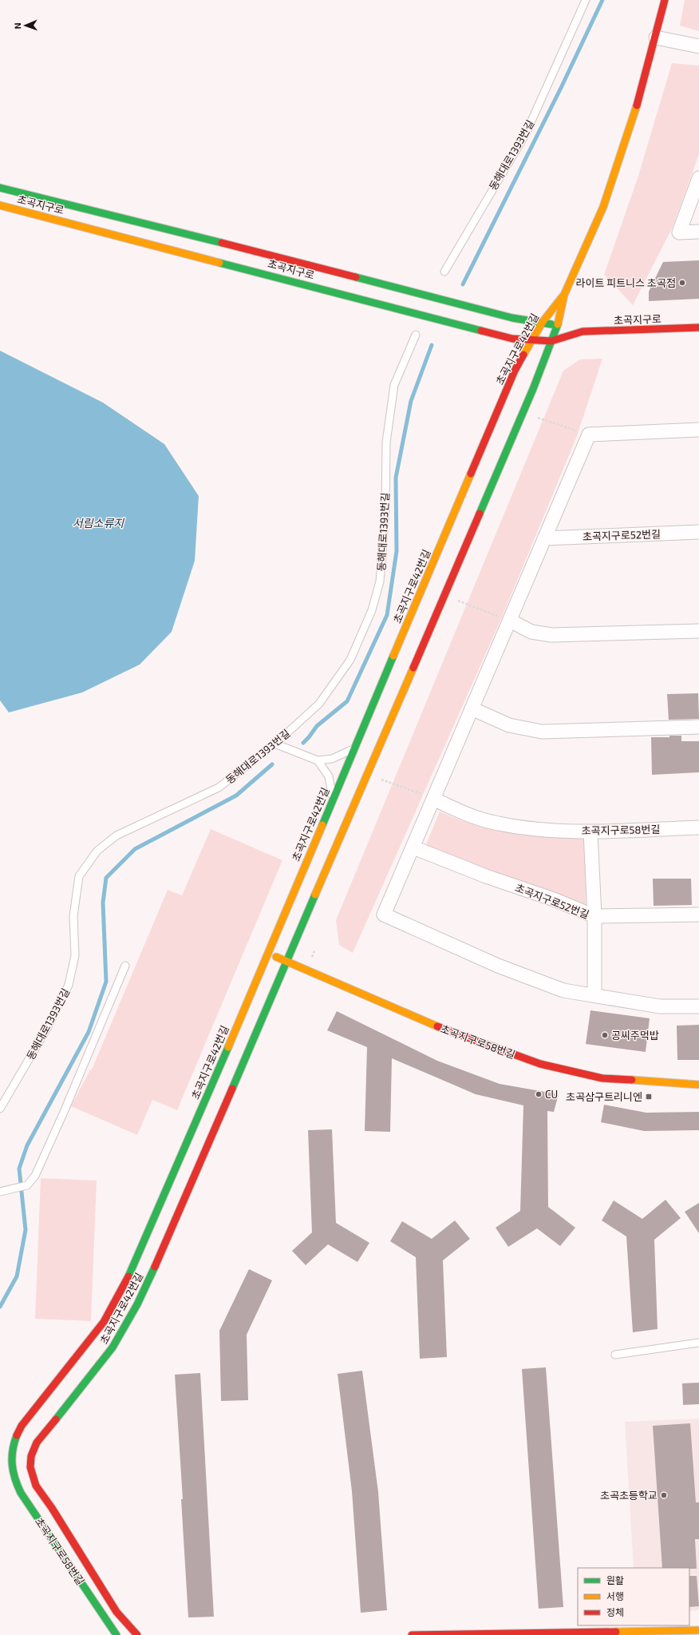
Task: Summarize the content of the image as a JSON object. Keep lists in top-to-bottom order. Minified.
{"streets":{"street":["초곡지구로","초곡지구로42번길","초곡지구로52번길","초곡지구로58번길"],"lane":["동해대로1393번길"]},"crossings":[["초곡지구로","초곡지구로42번길"],["초곡지구로42번길","초곡지구로58번길"]],"water":["서림소류지"],"places":{"other":["라이트 피트니스 초곡점","공씨주먹밥","CU","초곡초등학교"],"transit":["초곡삼구트리니엔"]},"legend":["원활","서행","정체"],"north":"left"}
